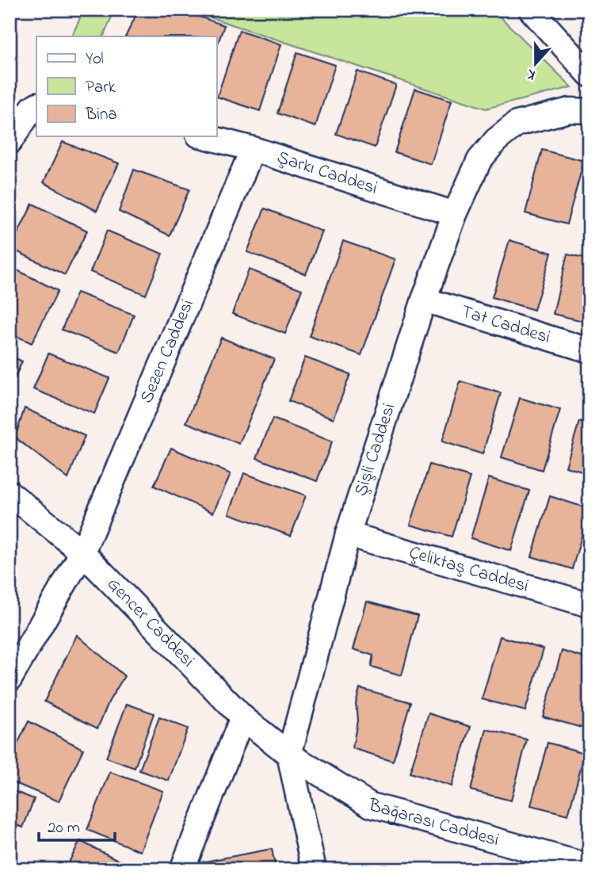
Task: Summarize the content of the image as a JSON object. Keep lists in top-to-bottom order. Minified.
{"streets":{"street":["Şarkı Caddesi","Tat Caddesi","Sezen Caddesi","Şişli Caddesi","Çeliktaş Caddesi","Gencer Caddesi","Bağarası Caddesi"]},"crossings":[["Şarkı Caddesi","Sezen Caddesi"],["Şarkı Caddesi","Şişli Caddesi"],["Tat Caddesi","Şişli Caddesi"],["Sezen Caddesi","Gencer Caddesi"],["Şişli Caddesi","Çeliktaş Caddesi"],["Şişli Caddesi","Gencer Caddesi"],["Şişli Caddesi","Bağarası Caddesi"],["Gencer Caddesi","Bağarası Caddesi"]],"legend":["Yol","Park","Bina"],"scale_bar":"20 m","north":"bottom"}
